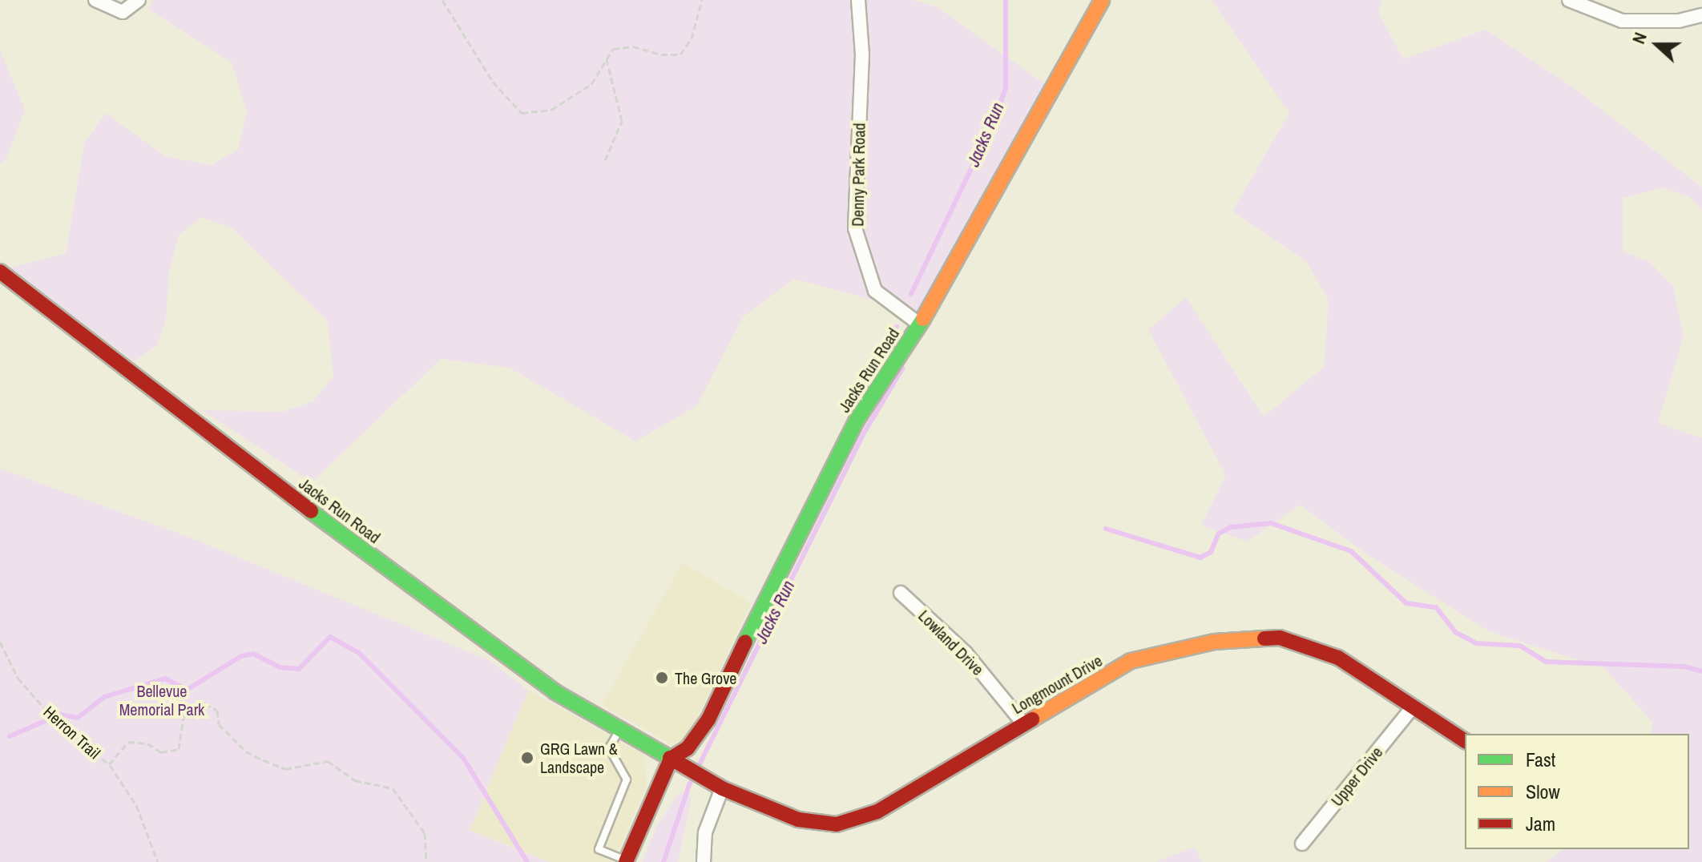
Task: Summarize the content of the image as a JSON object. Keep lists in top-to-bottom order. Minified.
{"streets":{"street":["Denny Park Road","Jacks Run Road","Lowland Drive","Longmount Drive","Upper Drive"],"path":["Herron Trail"]},"crossings":[["Denny Park Road","Jacks Run Road"],["Jacks Run Road","Longmount Drive"],["Lowland Drive","Longmount Drive"],["Longmount Drive","Upper Drive"]],"water":["Jacks Run"],"parks":["Bellevue Memorial Park"],"places":["The Grove","GRG Lawn & Landscape"],"legend":["Fast","Slow","Jam"],"north":"left"}
